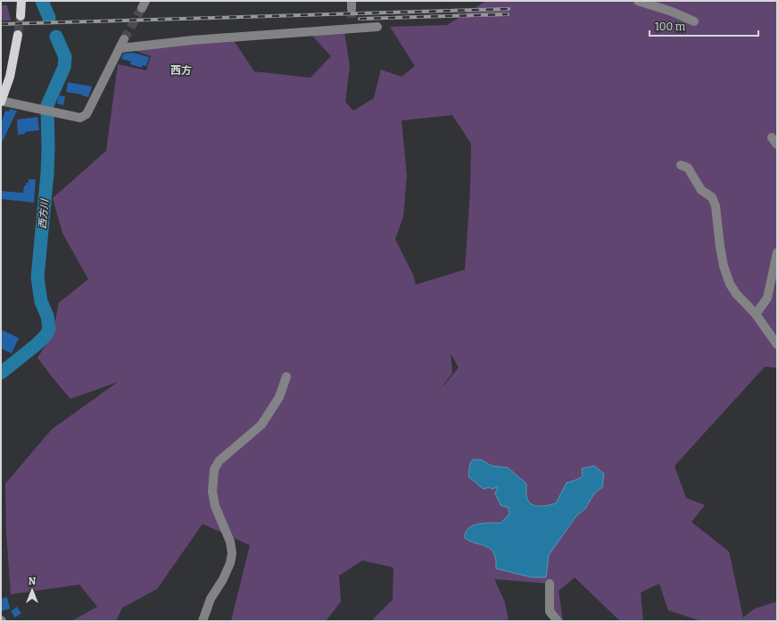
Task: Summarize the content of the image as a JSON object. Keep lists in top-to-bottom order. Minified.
{"districts":["西方"],"water":["西方川"],"scale_bar":"100 m","north":"top"}
